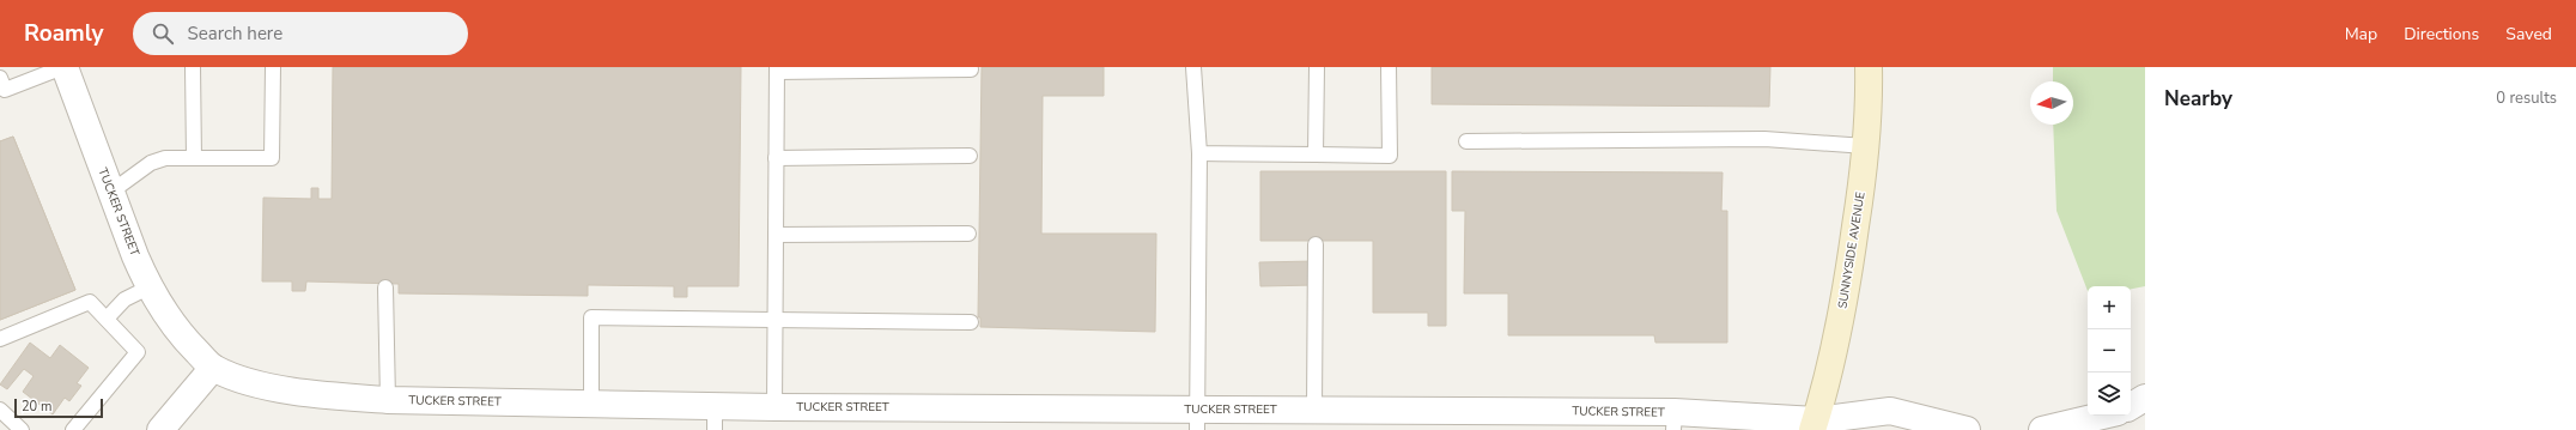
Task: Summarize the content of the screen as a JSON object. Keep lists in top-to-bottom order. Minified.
{"streets":{"street":["TUCKER STREET","SUNNYSIDE AVENUE"]},"crossings":[["TUCKER STREET","SUNNYSIDE AVENUE"]],"scale_bar":"20 m","north":"left","page":{"header":"Roamly","search":"Search here","nav":["Map","Directions","Saved"],"heading":["Nearby","0 results"],"map_buttons":["+","−"],"scale":"20 m"}}
